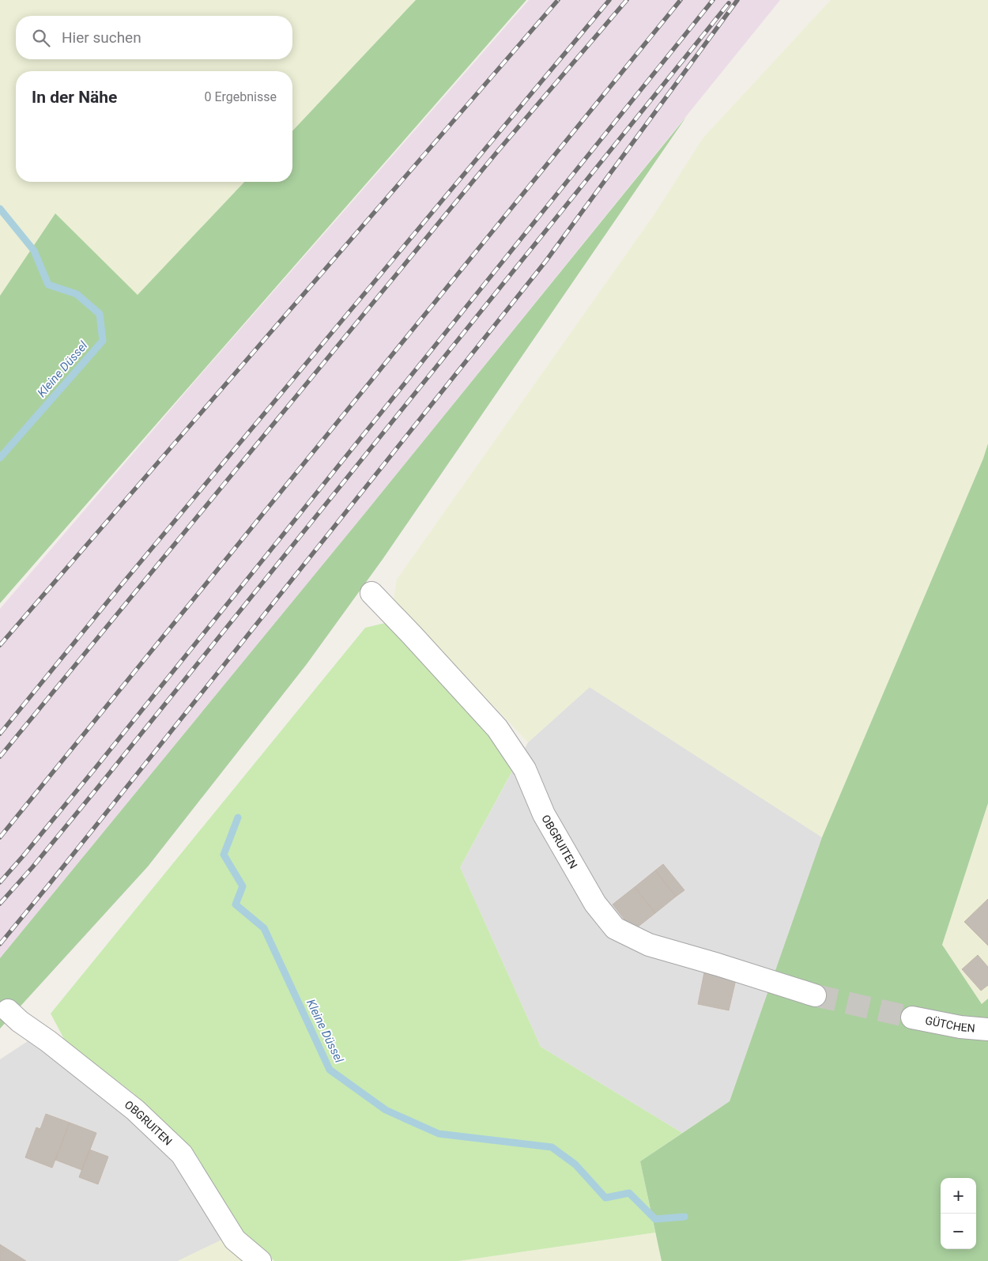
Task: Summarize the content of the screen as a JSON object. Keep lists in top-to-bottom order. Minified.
{"streets":{"lane":["OBGRUITEN","GÜTCHEN"]},"water":["Kleine Düssel"],"page":{"search":"Hier suchen","heading":["In der Nähe","0 Ergebnisse"],"map_buttons":["+","−"]}}
